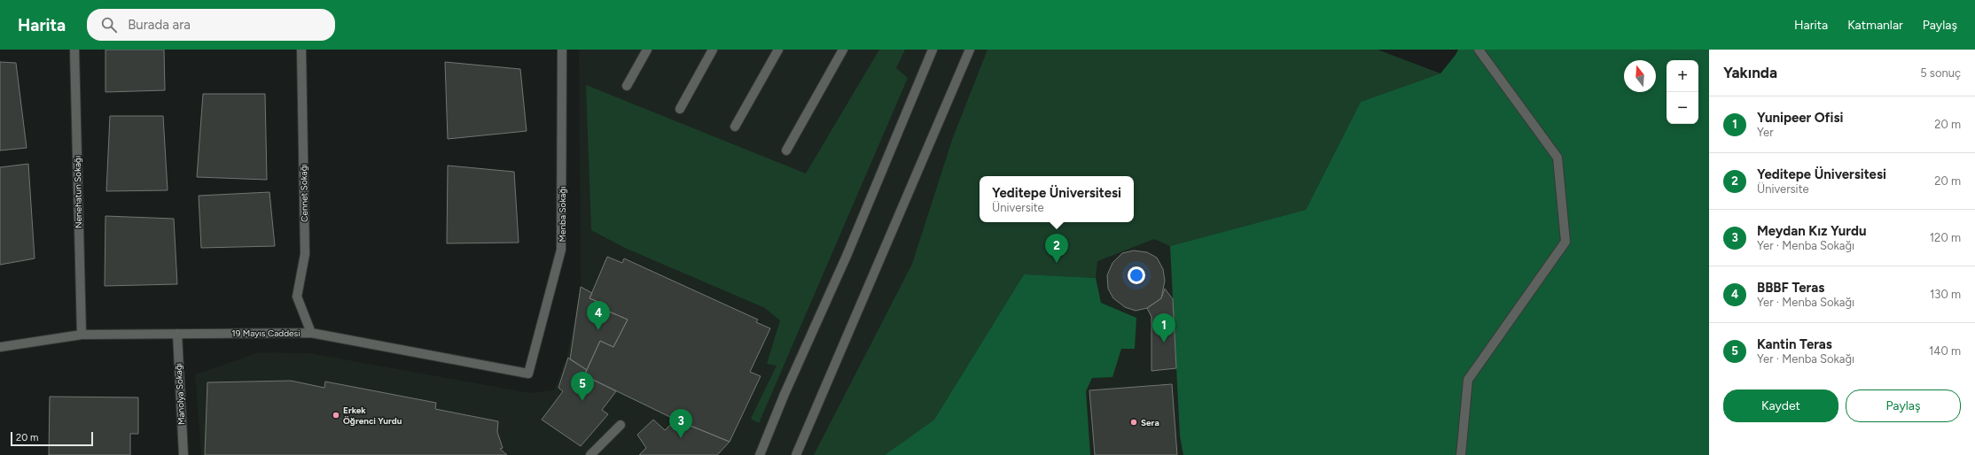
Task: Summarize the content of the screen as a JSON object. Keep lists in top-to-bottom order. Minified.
{"streets":{"street":["Nenehatun Sokağı","Cennet Sokağı","Menba Sokağı","19 Mayıs Caddesi","Manolya Sokağı"]},"crossings":[["Nenehatun Sokağı","19 Mayıs Caddesi"],["Cennet Sokağı","19 Mayıs Caddesi"],["Menba Sokağı","19 Mayıs Caddesi"],["19 Mayıs Caddesi","Manolya Sokağı"]],"places":["Erkek Öğrenci Yurdu","Sera"],"scale_bar":"20 m","north":"top","page":{"header":"Harita","search":"Burada ara","nav":["Harita","Katmanlar","Paylaş"],"heading":["Yakında","5 sonuç"],"map_buttons":["+","−"],"list":[{"mark":"1","name":"Yunipeer Ofisi","note":"Yer","value":"20 m"},{"mark":"2","name":"Yeditepe Üniversitesi","note":"Üniversite","value":"20 m"},{"mark":"3","name":"Meydan Kız Yurdu","note":"Yer · Menba Sokağı","value":"120 m"},{"mark":"4","name":"BBBF Teras","note":"Yer · Menba Sokağı","value":"130 m"},{"mark":"5","name":"Kantin Teras","note":"Yer · Menba Sokağı","value":"140 m"}],"popup":["Yeditepe Üniversitesi","Üniversite"],"pins":["2","4","1","5","3"],"buttons":["Kaydet","Paylaş"],"scale":"20 m"}}
